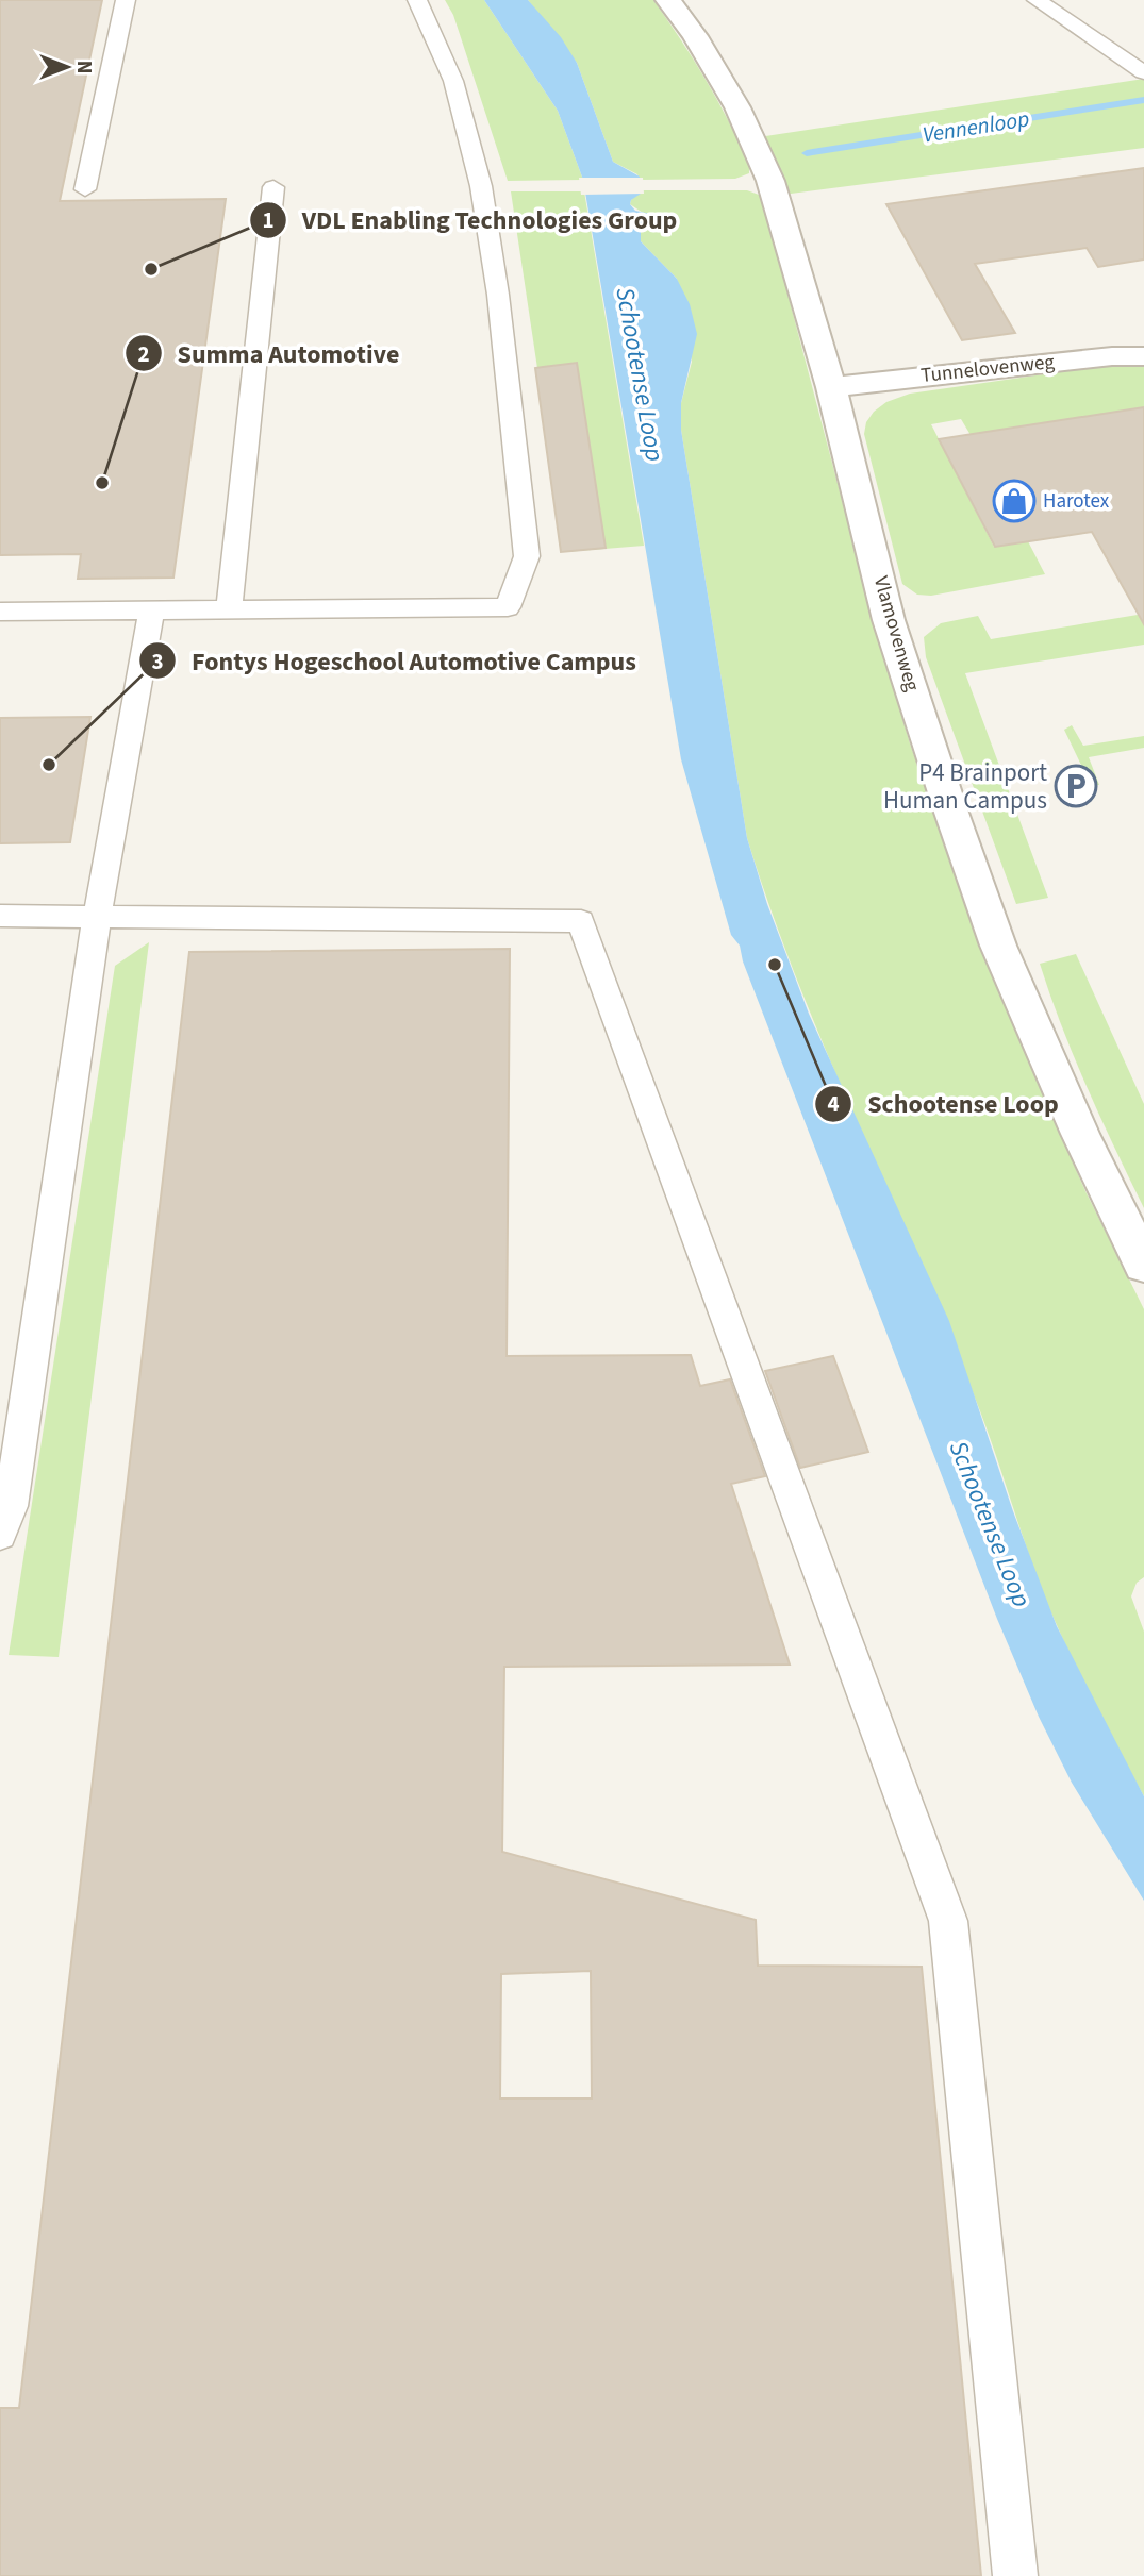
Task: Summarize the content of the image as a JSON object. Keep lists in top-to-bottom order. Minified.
{"streets":{"street":["Tunnelovenweg","Vlamovenweg"]},"crossings":[["Tunnelovenweg","Vlamovenweg"]],"water":["Vennenloop","Schootense Loop"],"places":{"other":["VDL Enabling Technologies Group","Summa Automotive","Fontys Hogeschool Automotive Campus","Schootense Loop"],"shop":["Harotex"],"parking":["P4 Brainport Human Campus"]},"north":"right"}
